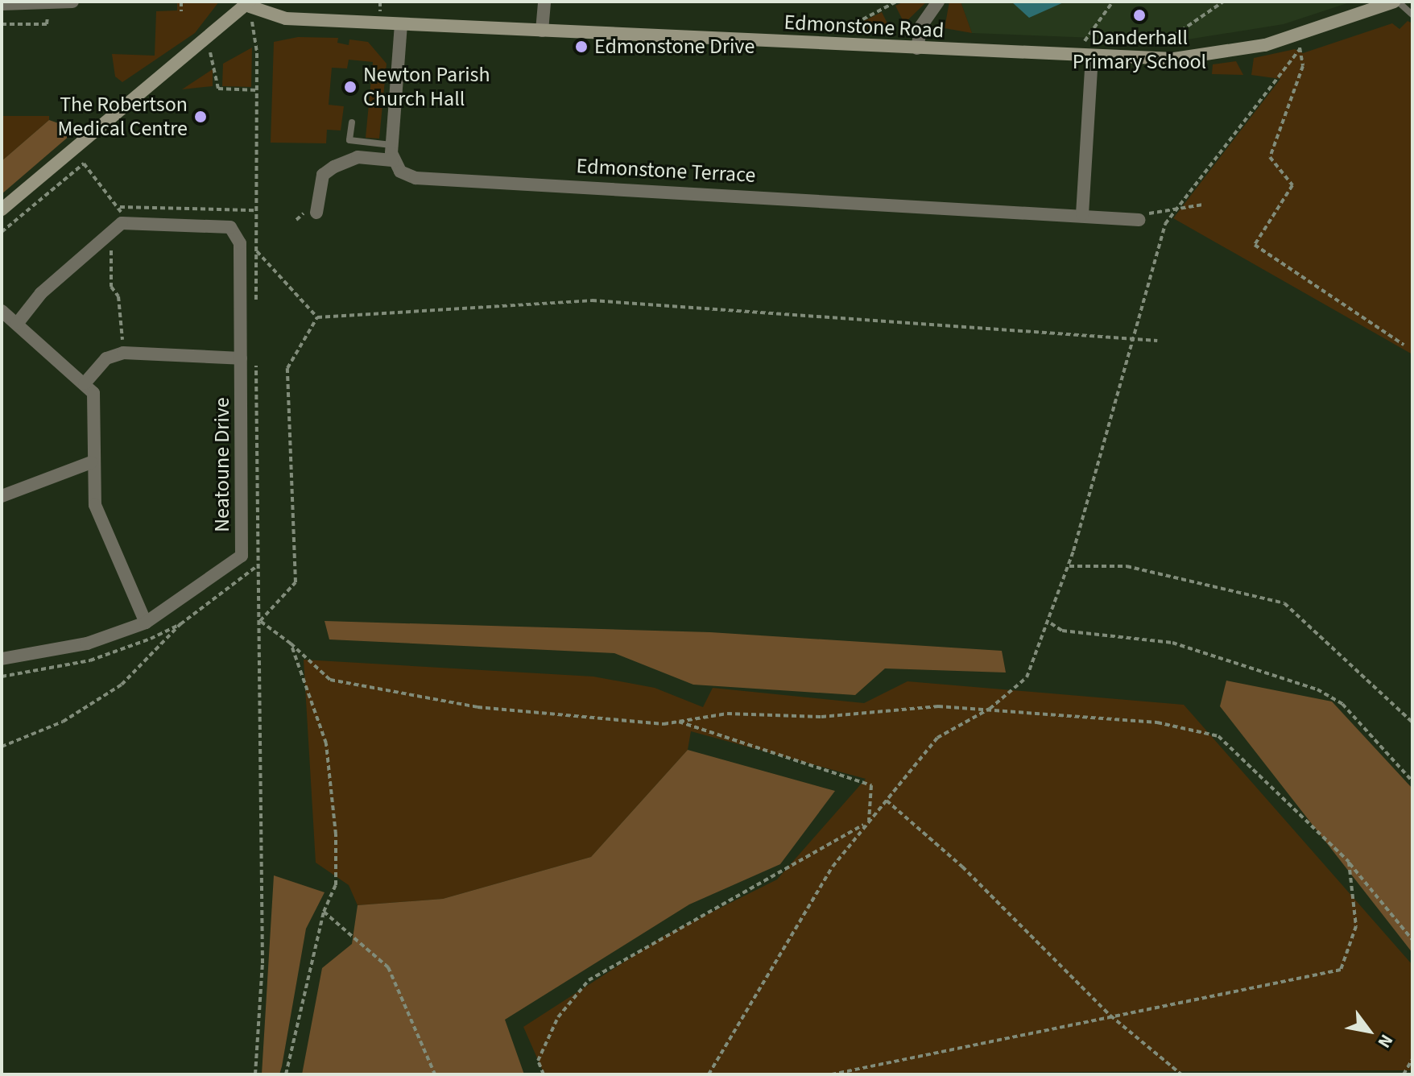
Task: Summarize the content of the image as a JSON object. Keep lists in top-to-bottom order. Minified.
{"streets":{"street":["Edmonstone Road","Edmonstone Terrace","Neatoune Drive"]},"places":["Danderhall Primary School","Edmonstone Drive","Newton Parish Church Hall","The Robertson Medical Centre"],"north":"bottom right"}
